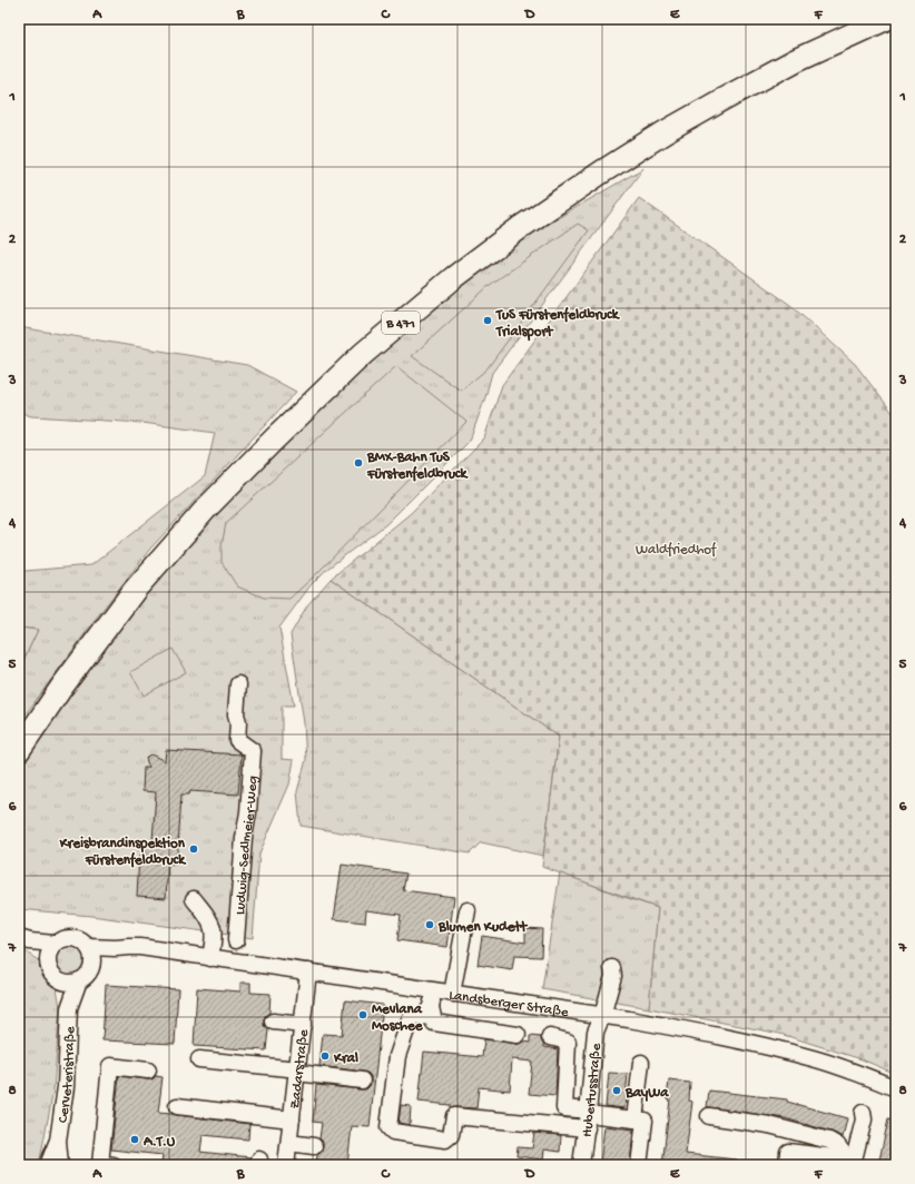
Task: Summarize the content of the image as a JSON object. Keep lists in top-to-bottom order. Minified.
{"streets":{"highway":["B 471"],"street":["Ludwig-Sedlmeier-Weg","Landsberger Straße","Zadarstraße","Cerveteristraße","Hubertusstraße"]},"crossings":[["Landsberger Straße","Zadarstraße"],["Landsberger Straße","Cerveteristraße"],["Landsberger Straße","Hubertusstraße"]],"parks":["Waldfriedhof"],"places":["TuS Fürstenfeldbruck Trialsport","BMX-Bahn TuS Fürstenfeldbruck","Kreisbrandinspektion Fürstenfeldbruck","Blumen Kudett","Mevlana Moschee","Kral","BayWa","A.T.U"],"grid":{"columns":["A","B","C","D","E","F"],"rows":["1","2","3","4","5","6","7","8"]}}
